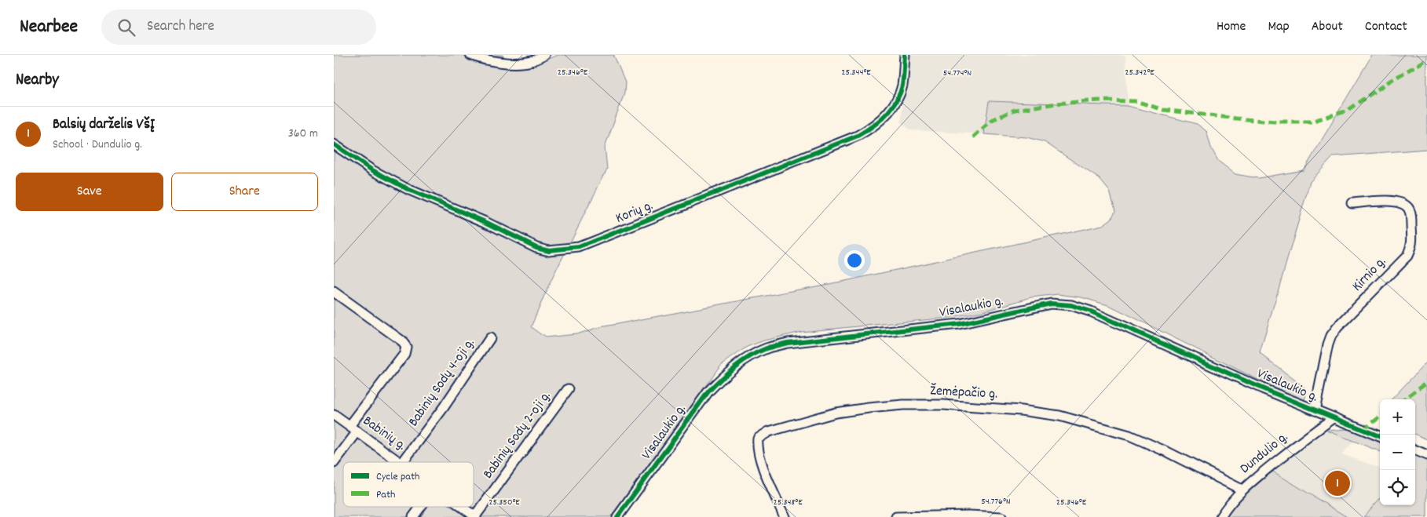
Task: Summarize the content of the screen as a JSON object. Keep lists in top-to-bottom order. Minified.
{"streets":{"street":["Korių g.","Kirnio g.","Visalaukio g.","Babinių Sodų 4-oji g.","Žemėpačio g.","Babinių g.","Babinių Sodų 2-oji g.","Dundulio g."]},"crossings":[["Kirnio g.","Visalaukio g."],["Visalaukio g.","Dundulio g."],["Žemėpačio g.","Dundulio g."],["Babinių g.","Babinių Sodų 2-oji g."]],"legend":["Cycle path","Path"],"page":{"header":"Nearbee","search":"Search here","nav":["Home","Map","About","Contact"],"heading":"Nearby","list":[{"mark":"1","name":"Balsių darželis VšĮ","note":"School · Dundulio g.","value":"360 m"}],"buttons":["Save","Share"],"map_buttons":["+","−"],"pins":"1"},"coordinates":["25.346°E","25.344°E","25.342°E","54.774°N","54.776°N","25.350°E","25.348°E"]}
